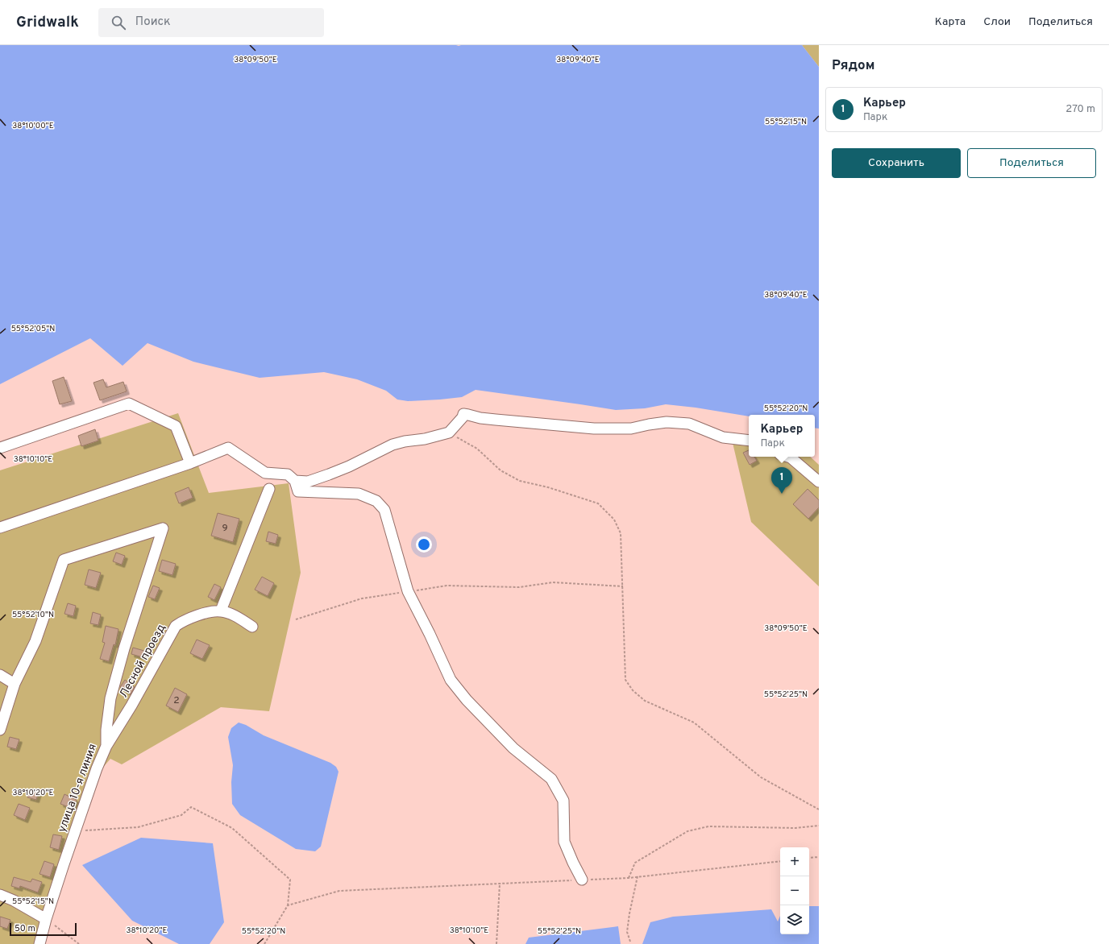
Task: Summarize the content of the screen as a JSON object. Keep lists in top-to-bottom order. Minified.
{"streets":{"street":["Лесной проезд","улица 10-я линия"]},"crossings":[["Лесной проезд","улица 10-я линия"]],"house_numbers":["9","2"],"scale_bar":"50 m","page":{"header":"Gridwalk","search":"Поиск","nav":["Карта","Слои","Поделиться"],"heading":"Рядом","list":[{"mark":"1","name":"Карьер","note":"Парк","value":"270 m"}],"buttons":["Сохранить","Поделиться"],"popup":["Карьер","Парк"],"pins":"1","map_buttons":["+","−"],"scale":"50 m"},"coordinates":["38°09'50\"E","38°09'40\"E","55°52'15\"N","38°10'00\"E","55°52'05\"N","55°52'20\"N","38°10'10\"E","55°52'10\"N","55°52'25\"N","38°10'20\"E"]}
